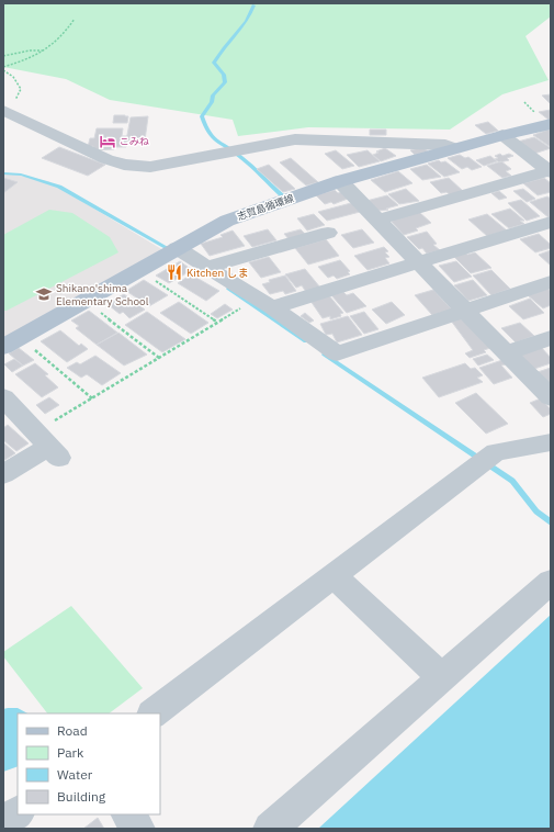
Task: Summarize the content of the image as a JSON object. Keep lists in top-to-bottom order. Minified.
{"streets":{"main road":["志賀島循環線"]},"places":{"hotel":["こみね"],"restaurant":["Kitchen しま"],"school or university":["Shikano'shima Elementary School"]},"legend":["Road","Park","Water","Building"]}
